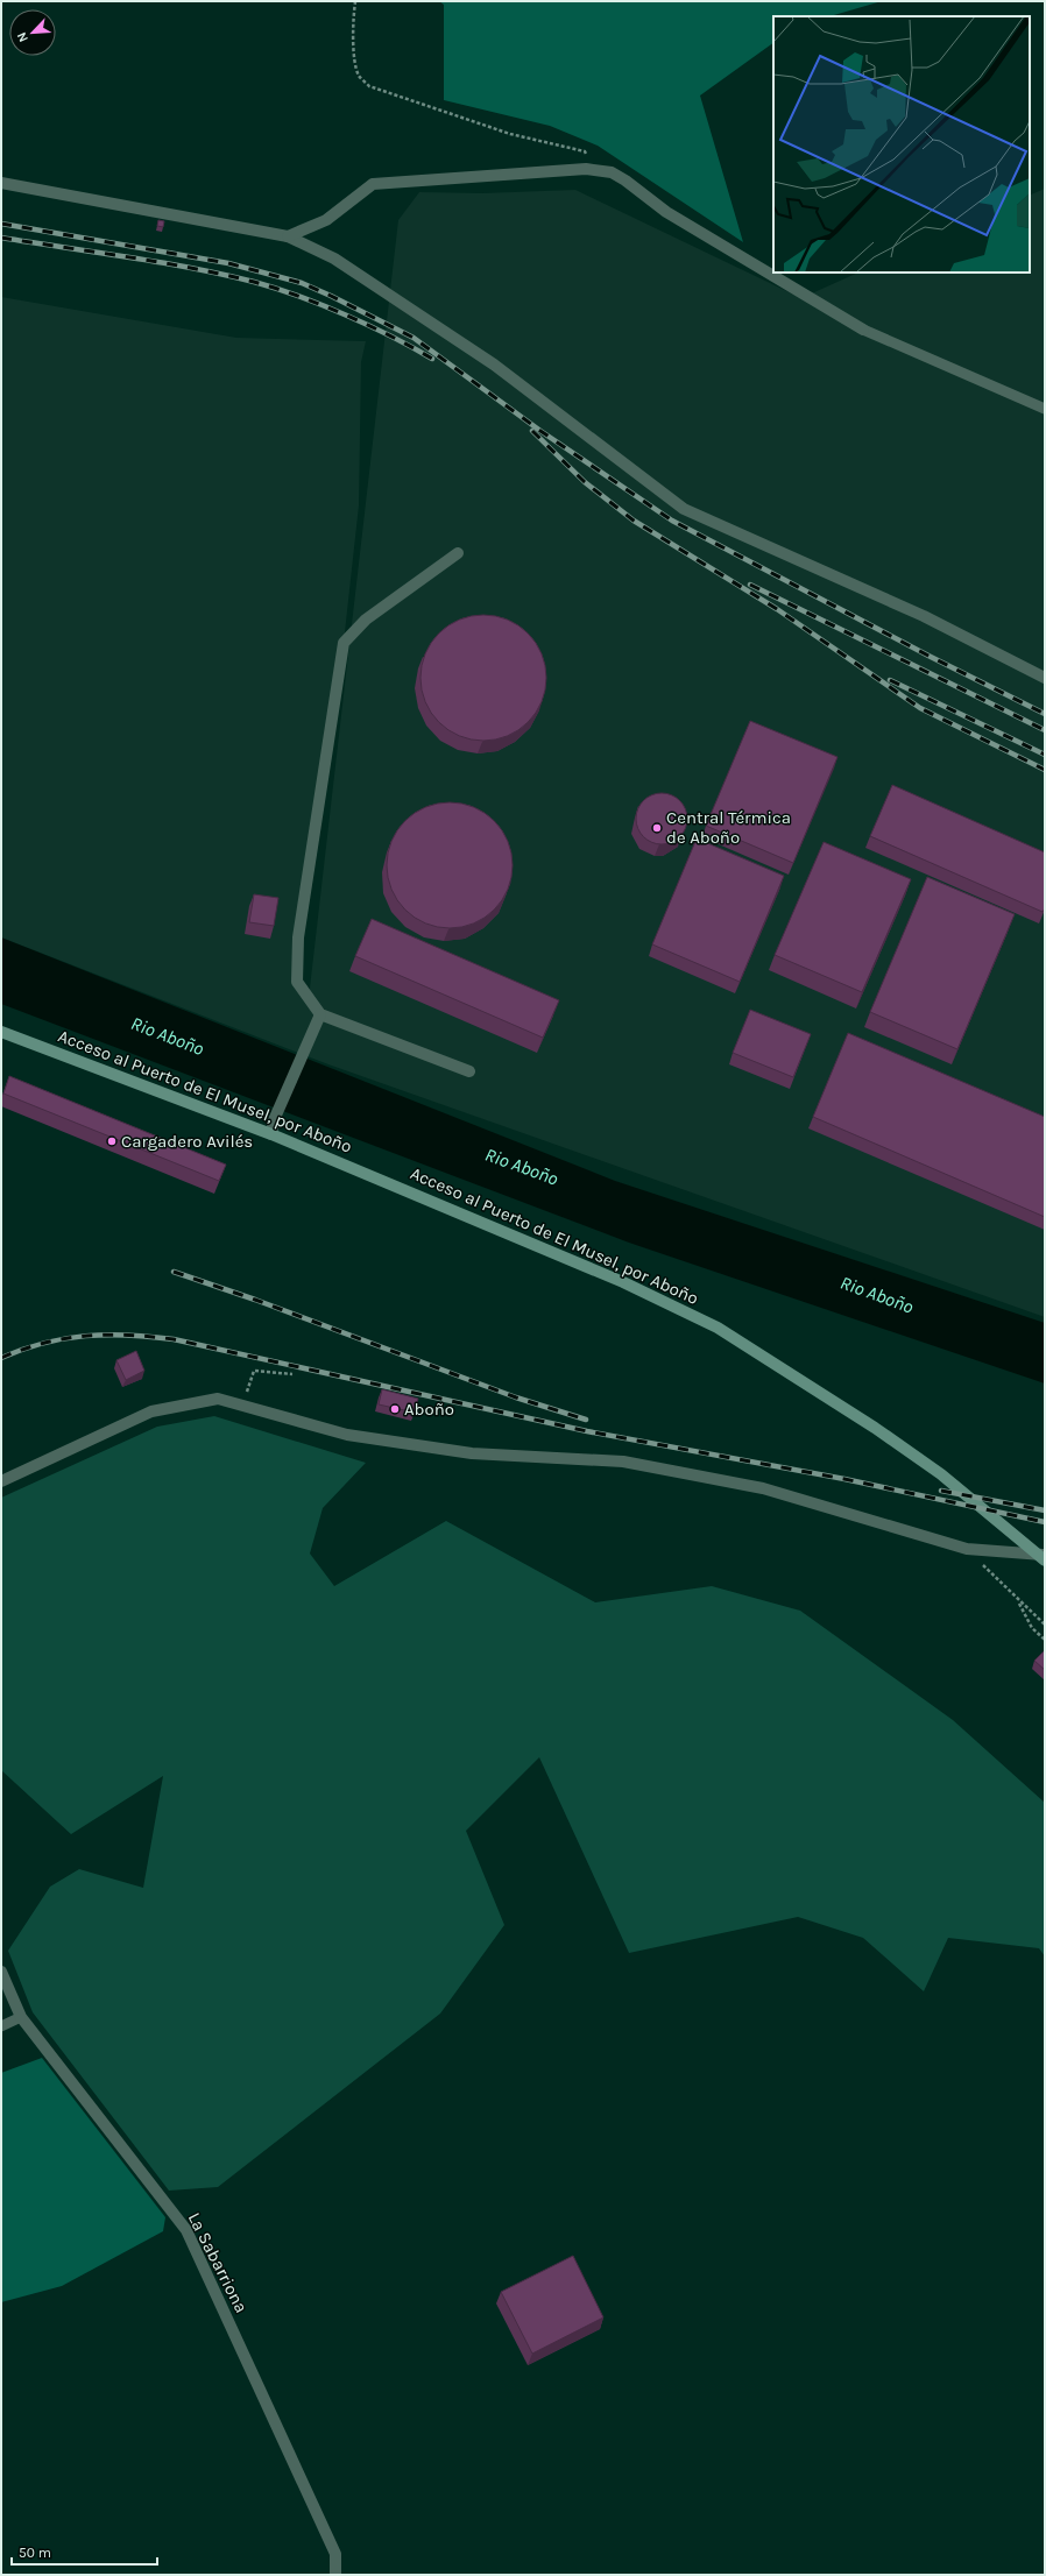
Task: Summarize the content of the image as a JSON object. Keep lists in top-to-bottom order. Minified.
{"streets":{"street":["Acceso al Puerto de El Musel, por Aboño","La Sabarriona"]},"water":["Rio Aboño"],"places":["Central Térmica de Aboño","Cargadero Avilés","Aboño"],"scale_bar":"50 m","north":"bottom left"}
